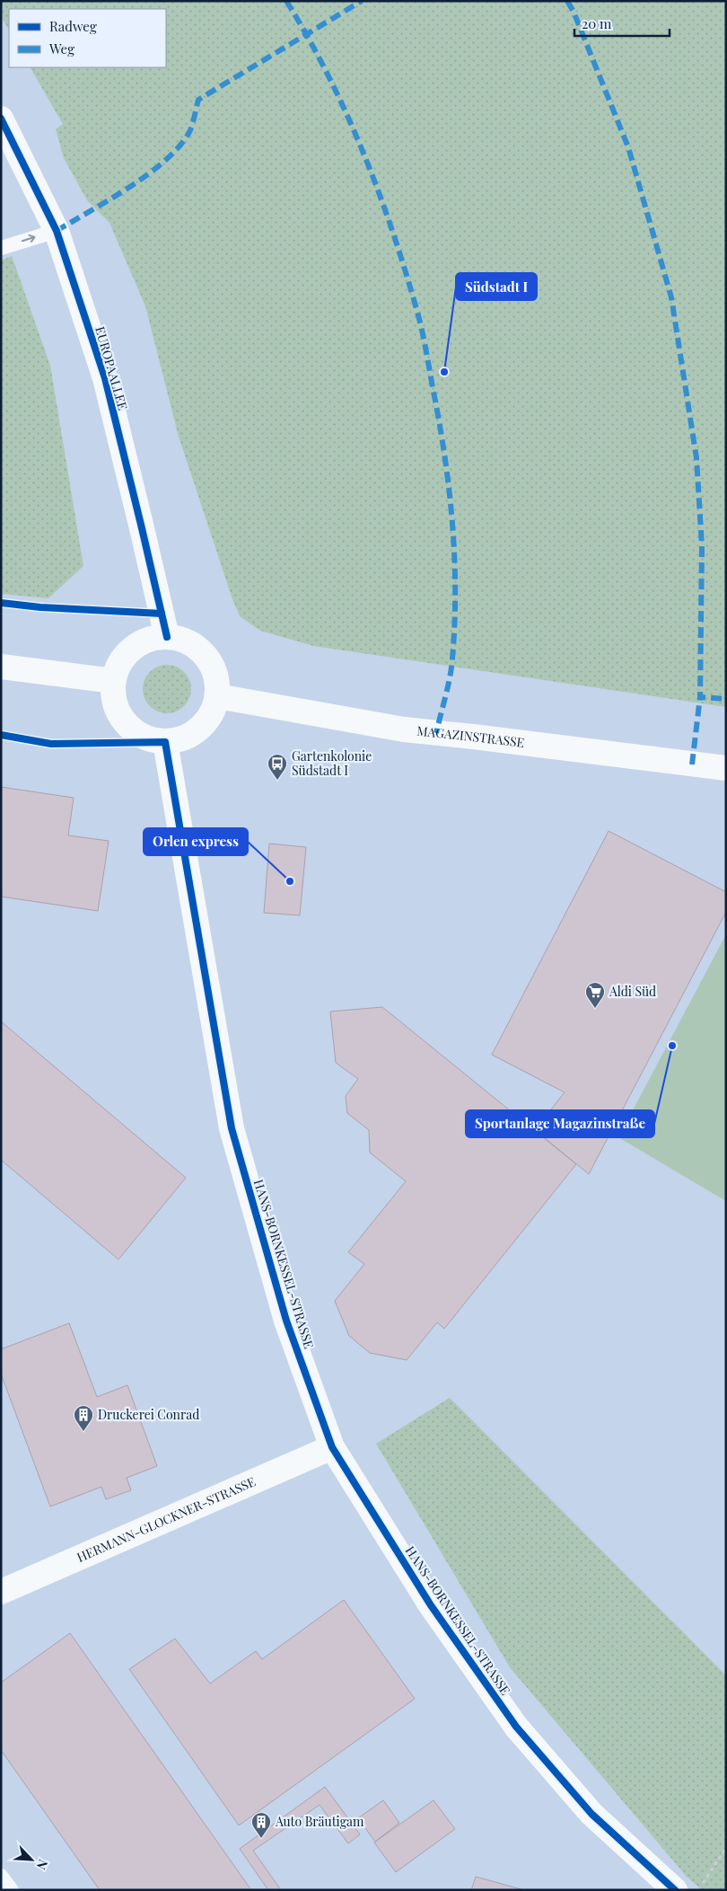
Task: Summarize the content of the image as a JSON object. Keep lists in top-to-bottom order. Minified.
{"streets":{"street":["EUROPAALLEE","MAGAZINSTRASSE","HANS-BORNKESSEL-STRASSE","HERMANN-GLOCKNER-STRASSE"]},"crossings":[["EUROPAALLEE","MAGAZINSTRASSE"],["EUROPAALLEE","HANS-BORNKESSEL-STRASSE"],["MAGAZINSTRASSE","HANS-BORNKESSEL-STRASSE"],["HANS-BORNKESSEL-STRASSE","HERMANN-GLOCKNER-STRASSE"]],"places":{"other":["Südstadt I","Orlen express","Sportanlage Magazinstraße"],"bus stop":["Gartenkolonie Südstadt I"],"supermarket":["Aldi Süd"],"building":["Druckerei Conrad","Auto Bräutigam"]},"legend":["Radweg","Weg"],"scale_bar":"20 m","north":"bottom right"}
